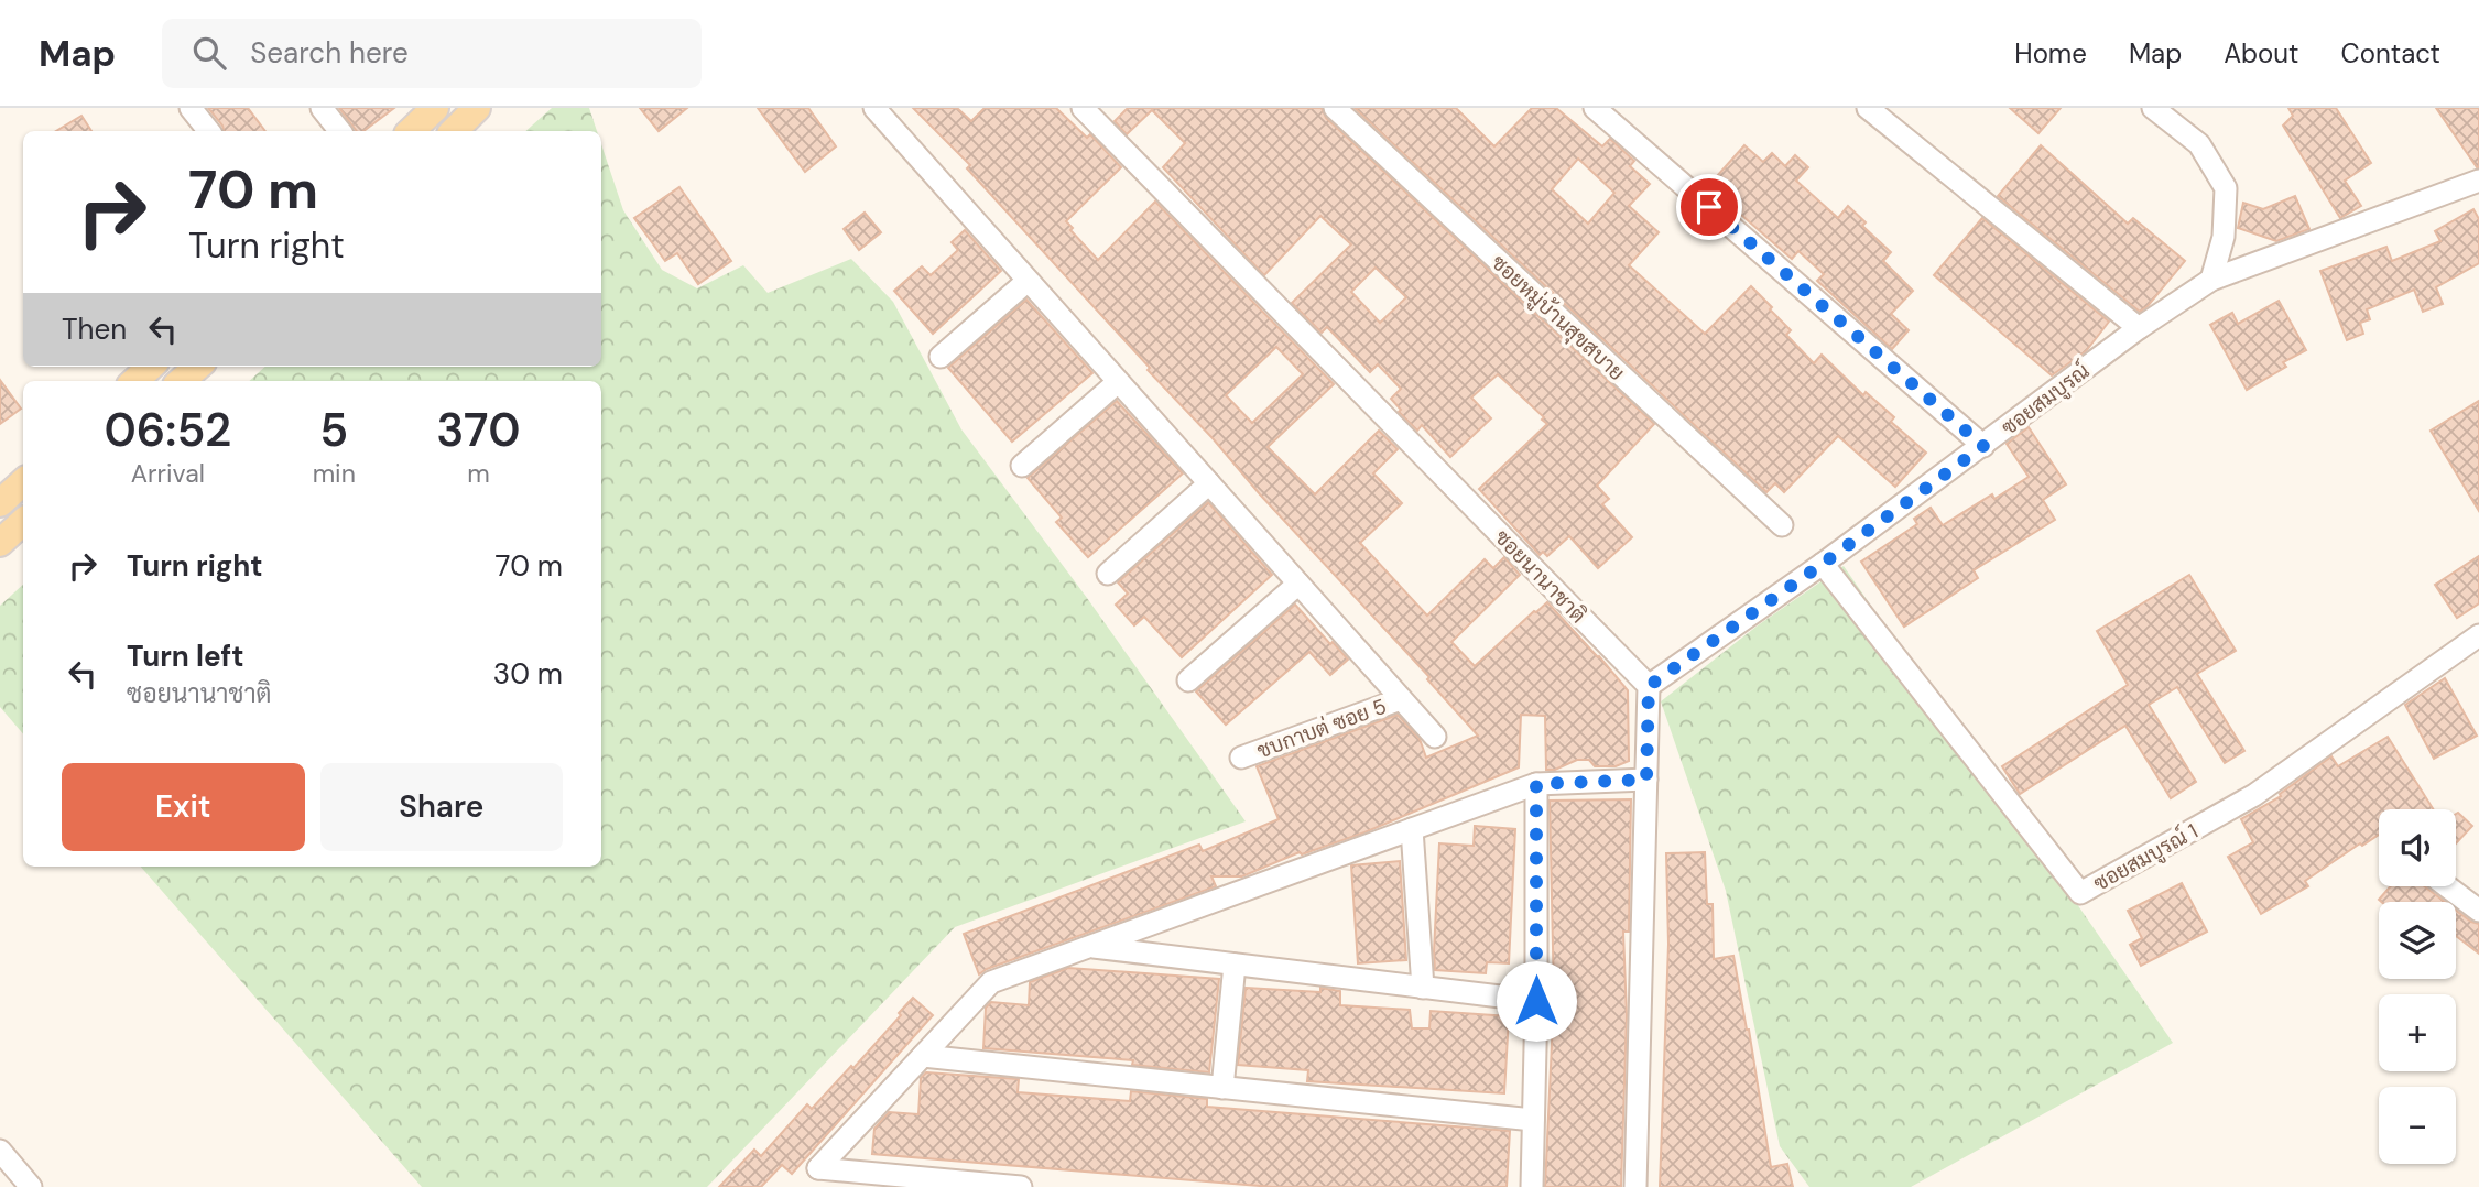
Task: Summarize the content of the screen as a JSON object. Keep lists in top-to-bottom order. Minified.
{"streets":{"street":["ซอยหมู่บ้านสุขสบาย","ซอยสมบูรณ์","ซอยนานาชาติ","ชบกาบต่ ซอย 5","ซอยสมบูรณ์ 1"]},"crossings":[["ซอยสมบูรณ์","ซอยนานาชาติ"],["ซอยสมบูรณ์","ซอยสมบูรณ์ 1"]],"page":{"header":"Map","search":"Search here","nav":["Home","Map","About","Contact"],"turn":["70 m","Turn right"],"then":"Then","eta":["06:52","Arrival","5","min","370","m"],"list":[{"name":"Turn right","value":"70 m"},{"name":"Turn left","note":"ซอยนานาชาติ","value":"30 m"}],"buttons":["Exit","Share"],"map_buttons":["+","−"]}}
